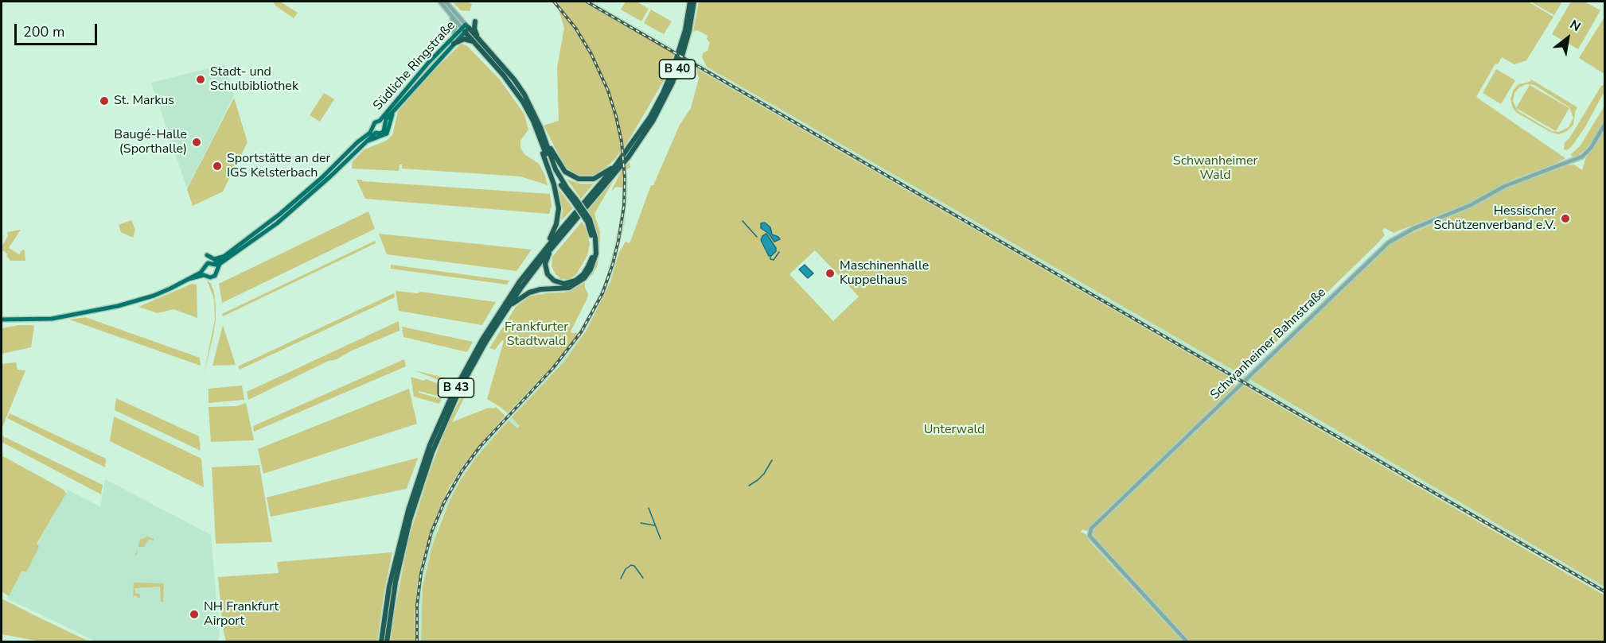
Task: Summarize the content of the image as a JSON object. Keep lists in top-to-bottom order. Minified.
{"streets":{"highway":["B 40","B 43"],"main road":["Südliche Ringstraße"],"street":["Schwanheimer Bahnstraße"]},"crossings":[["B 40","B 43"]],"parks":["Schwanheimer Wald","Frankfurter Stadtwald","Unterwald"],"places":["Stadt- und Schulbibliothek","St. Markus","Baugé-Halle (Sporthalle)","Sportstätte an der IGS Kelsterbach","Hessischer Schützenverband e.V.","Maschinenhalle Kuppelhaus","NH Frankfurt Airport"],"scale_bar":"200 m","north":"top right"}
